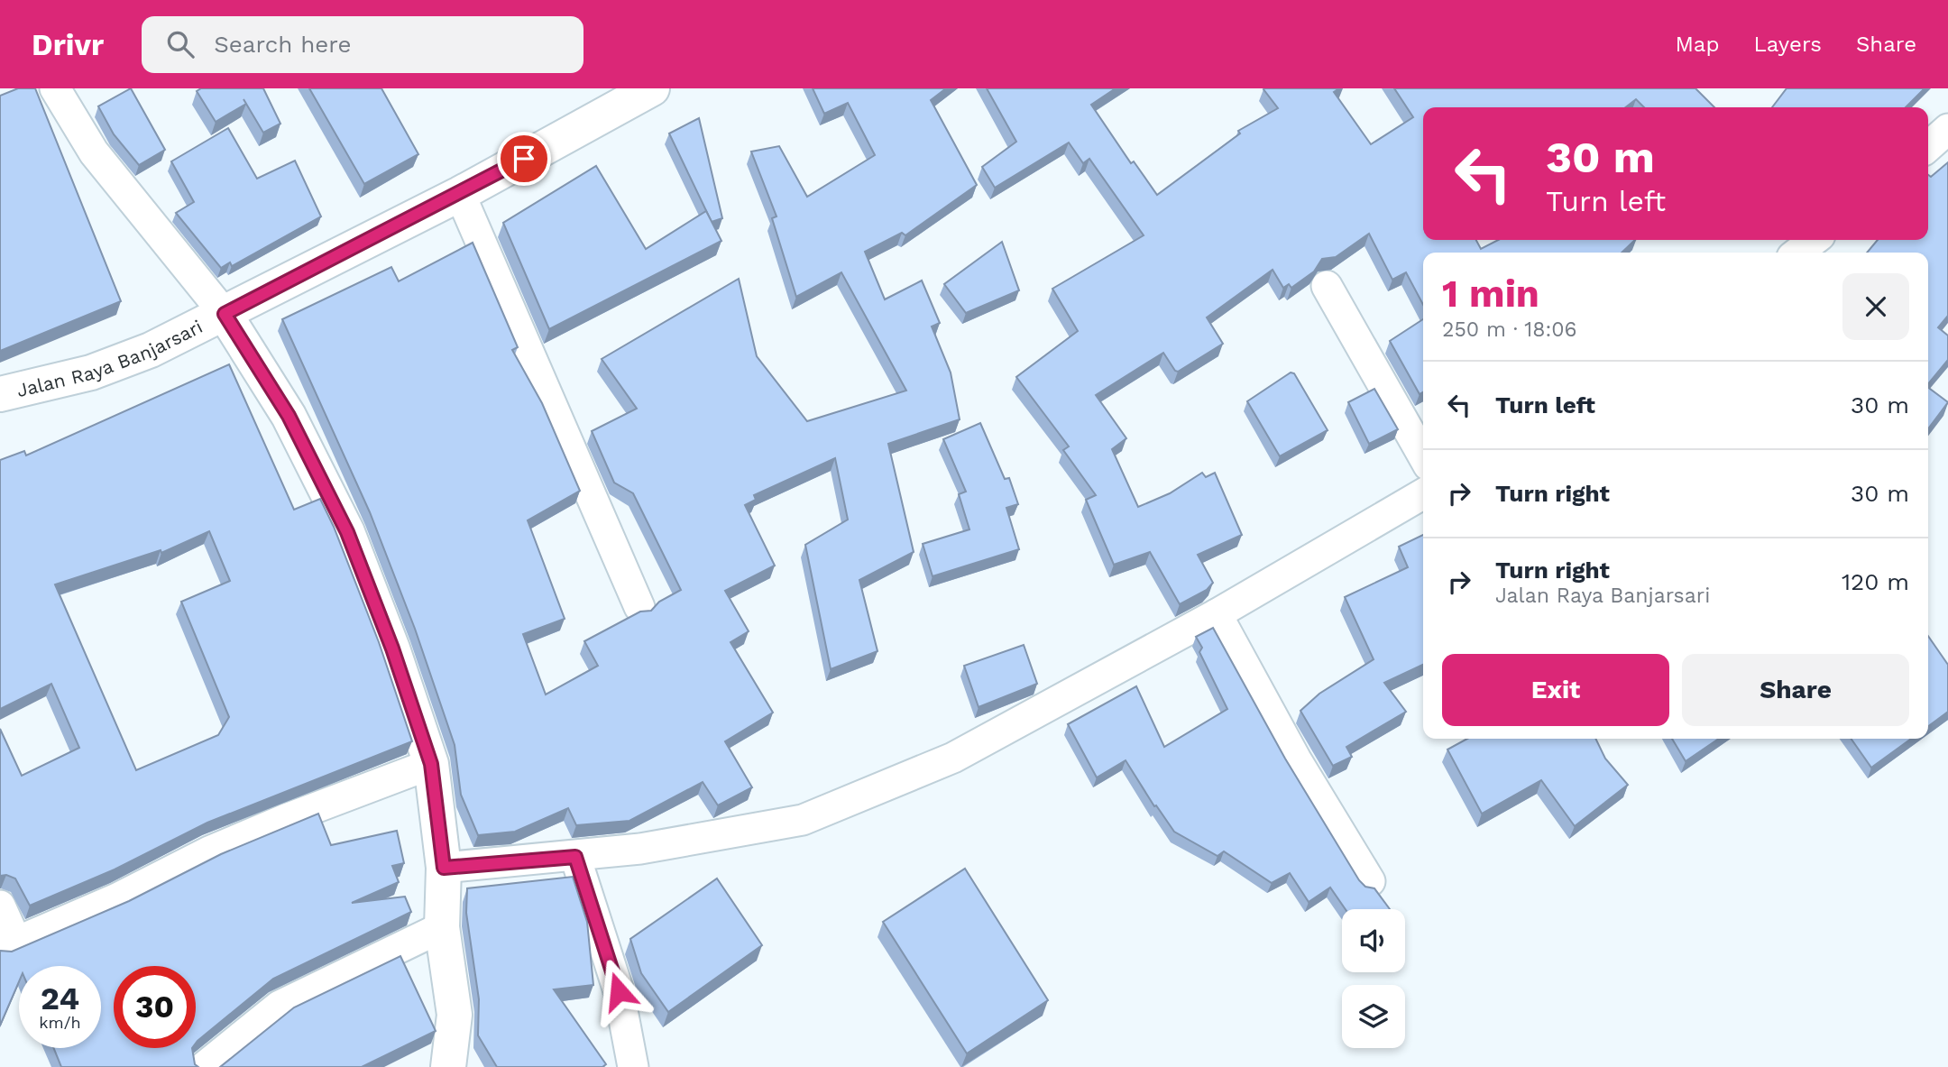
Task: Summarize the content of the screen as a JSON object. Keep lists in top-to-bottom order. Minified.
{"streets":{"main road":["Jalan Raya Banjarsari"]},"page":{"header":"Drivr","search":"Search here","nav":["Map","Layers","Share"],"turn":["30 m","Turn left"],"heading":["1 min","250 m · 18:06"],"list":[{"name":"Turn left","value":"30 m"},{"name":"Turn right","value":"30 m"},{"name":"Turn right","note":"Jalan Raya Banjarsari","value":"120 m"}],"buttons":["Exit","Share"],"speed":"24 km/h","limit":"30"}}
